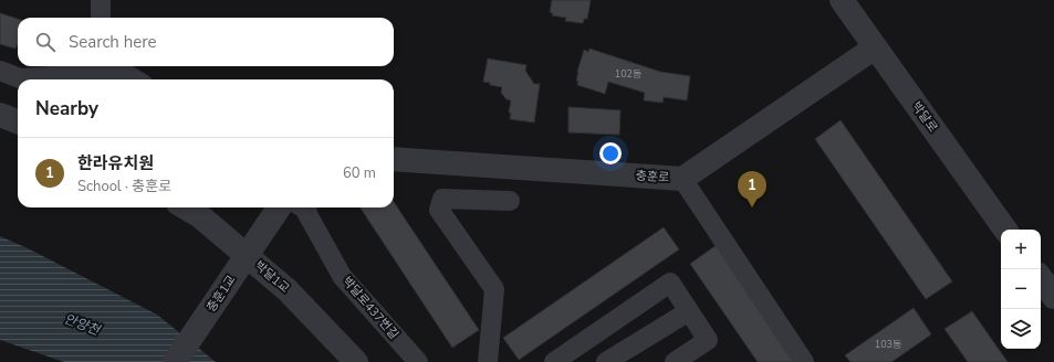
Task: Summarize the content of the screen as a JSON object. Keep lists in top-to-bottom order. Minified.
{"streets":{"street":["박달로","충훈로","박달1교","충훈1교","박달로437번길"]},"crossings":[["박달로","충훈로"]],"water":["안양천"],"house_numbers":["102동","103동"],"page":{"search":"Search here","heading":"Nearby","list":[{"mark":"1","name":"한라유치원","note":"School · 충훈로","value":"60 m"}],"pins":"1","map_buttons":["+","−"]}}
